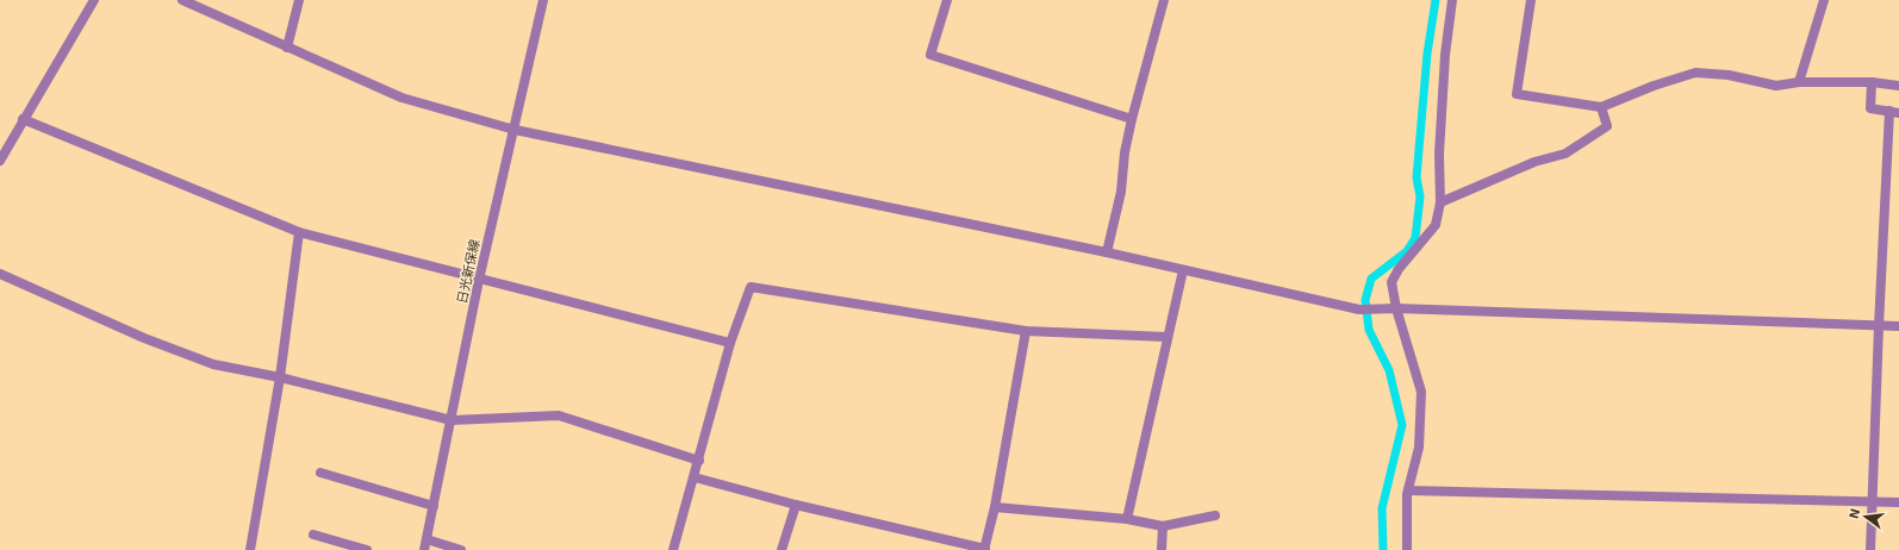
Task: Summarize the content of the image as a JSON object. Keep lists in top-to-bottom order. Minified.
{"streets":{"street":["日光新保線"]},"north":"left"}
